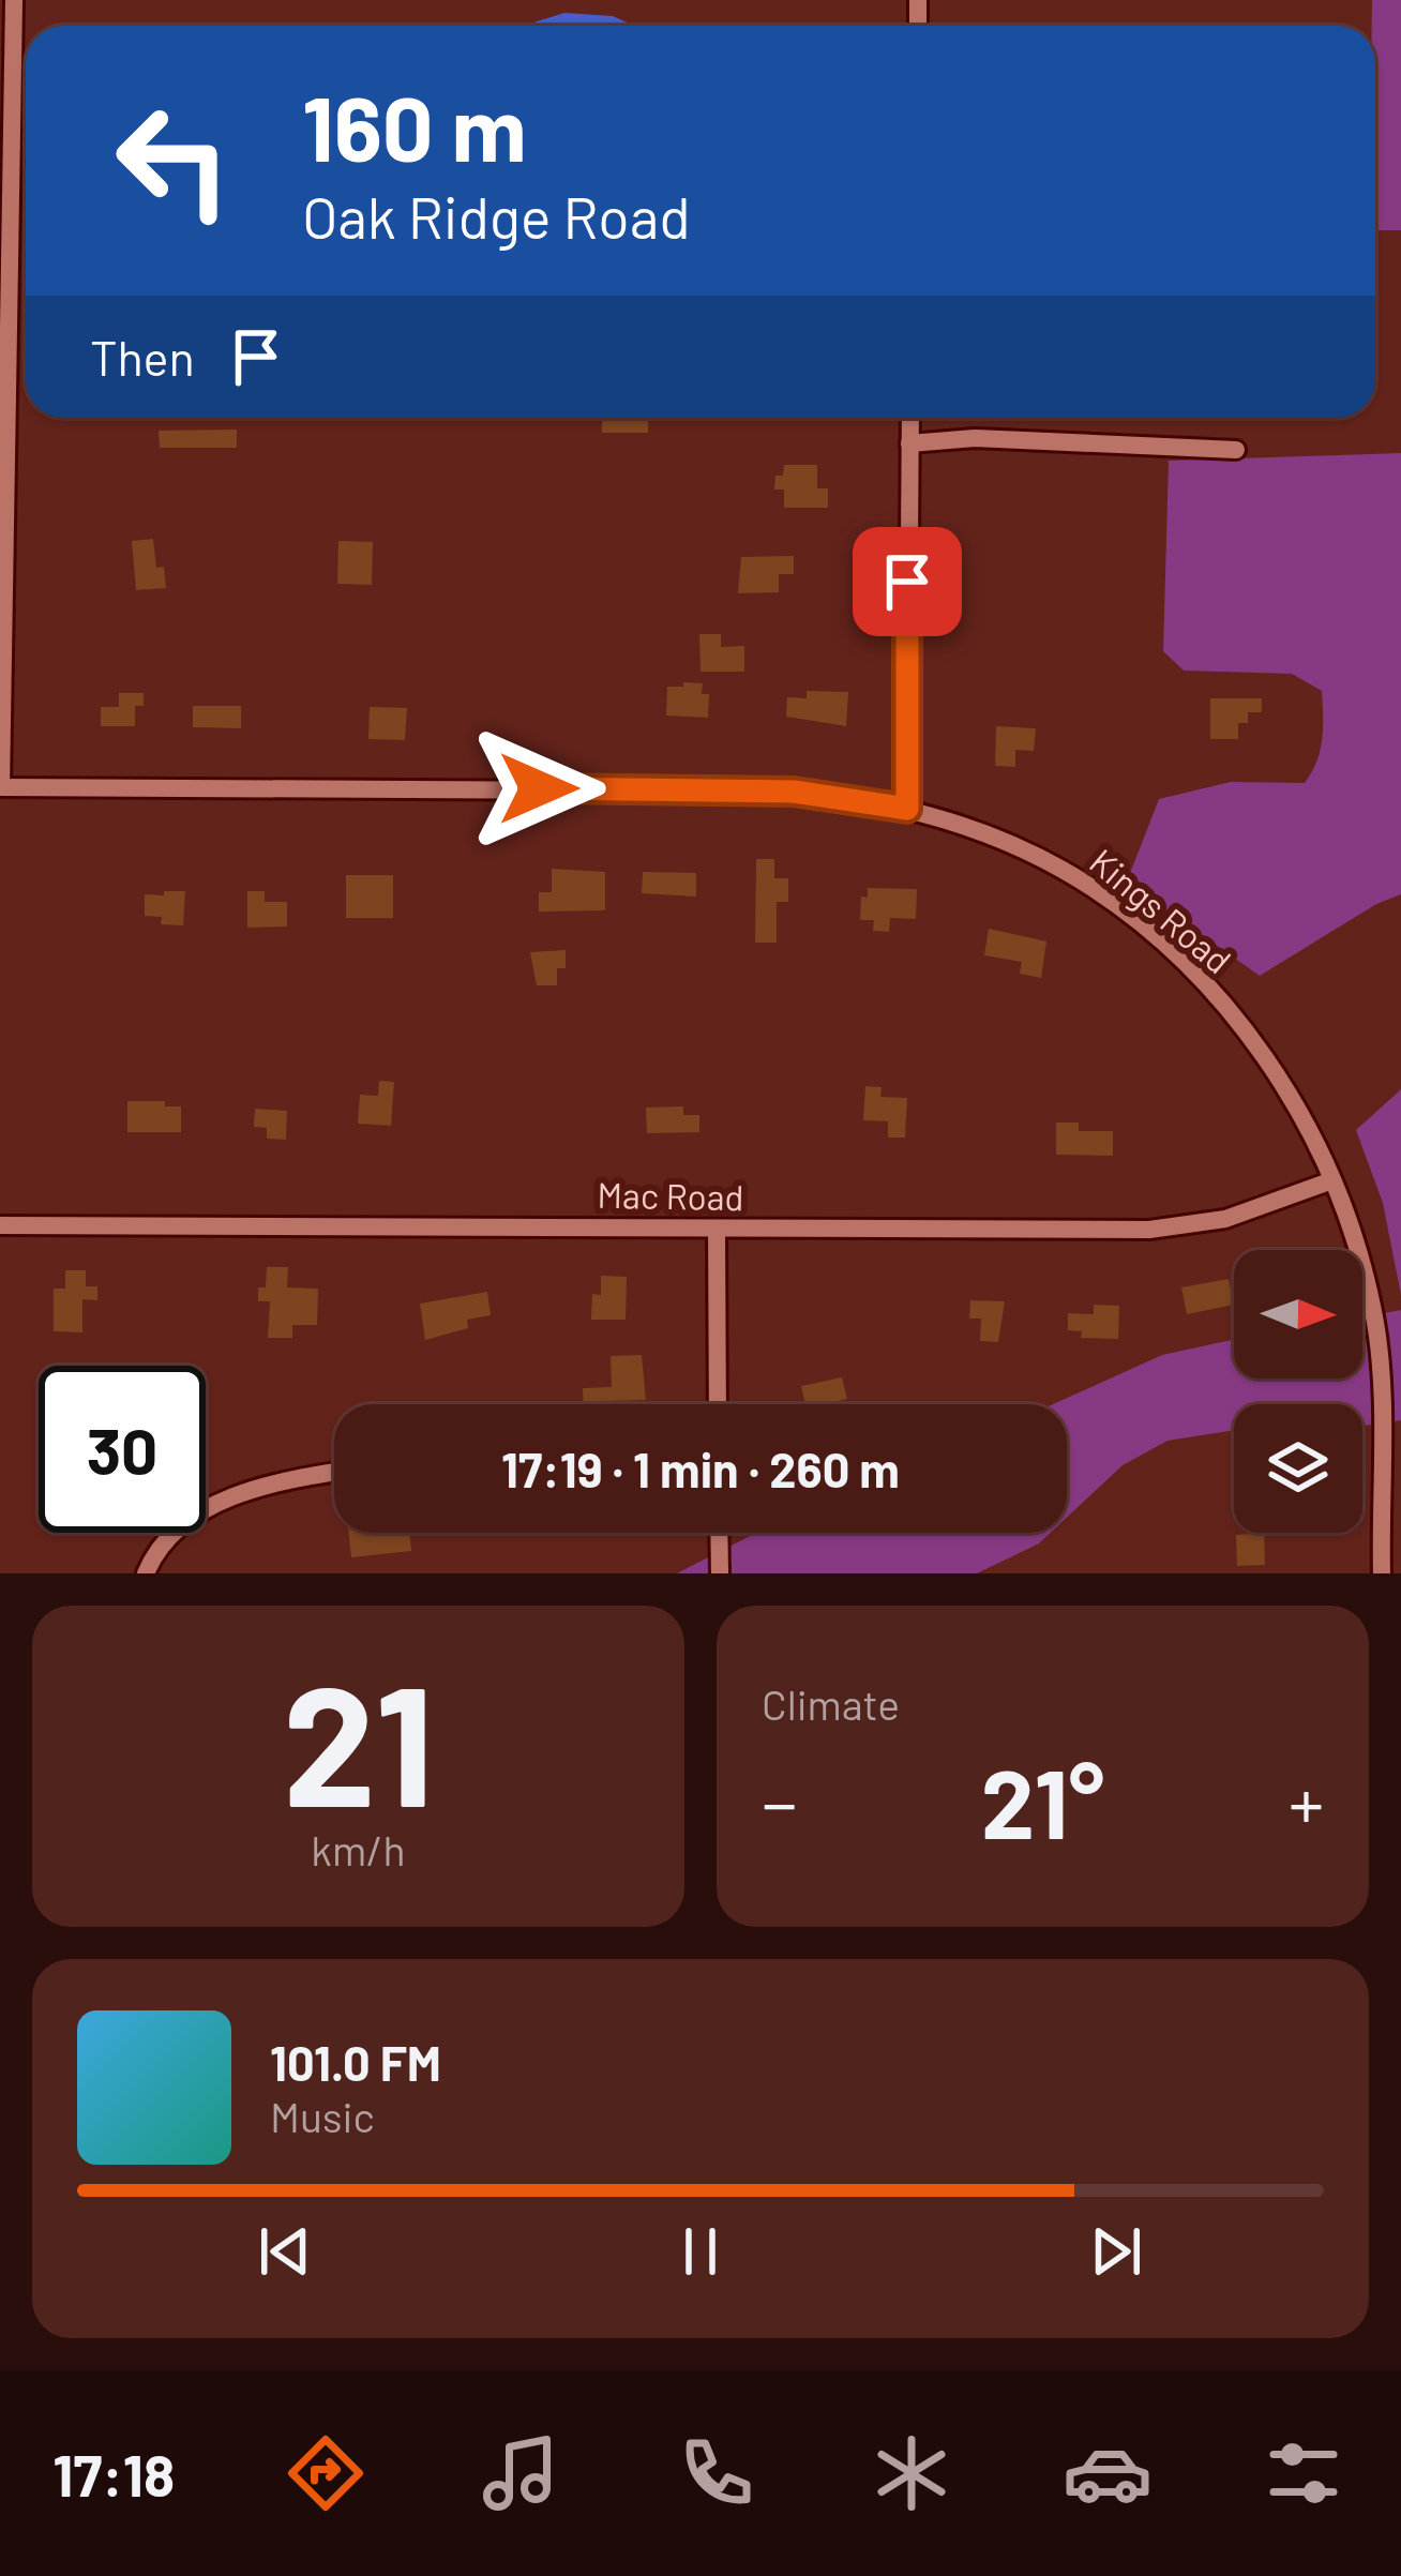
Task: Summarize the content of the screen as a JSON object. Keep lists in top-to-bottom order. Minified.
{"streets":{"street":["Kings Road","Mac Road"]},"crossings":[["Kings Road","Mac Road"]],"north":"right","page":{"turn":["160 m","Oak Ridge Road"],"then":"Then","limit":"30","trip":"17:19 · 1 min · 260 m","tile":[["21","km/h"],"Climate"],"heat":["−","21°","+"],"song":["101.0 FM","Music"],"tabs":"17:18"}}
